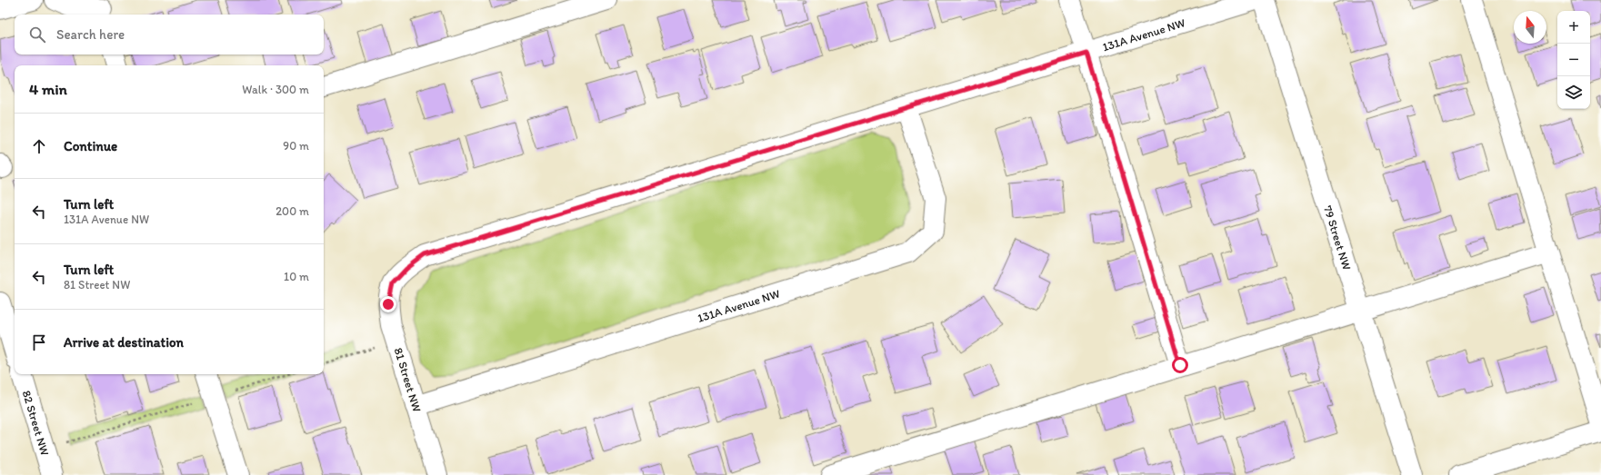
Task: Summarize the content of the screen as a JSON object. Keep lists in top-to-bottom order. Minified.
{"streets":{"street":["131A Avenue NW","79 Street NW","81 Street NW","82 Street NW"]},"crossings":[["131A Avenue NW","81 Street NW"]],"north":"top","page":{"map_buttons":["+","−"],"search":"Search here","heading":["4 min","Walk · 300 m"],"list":[["Continue","90 m"],["Turn left","131A Avenue NW","200 m"],["Turn left","81 Street NW","10 m"],"Arrive at destination"]}}
